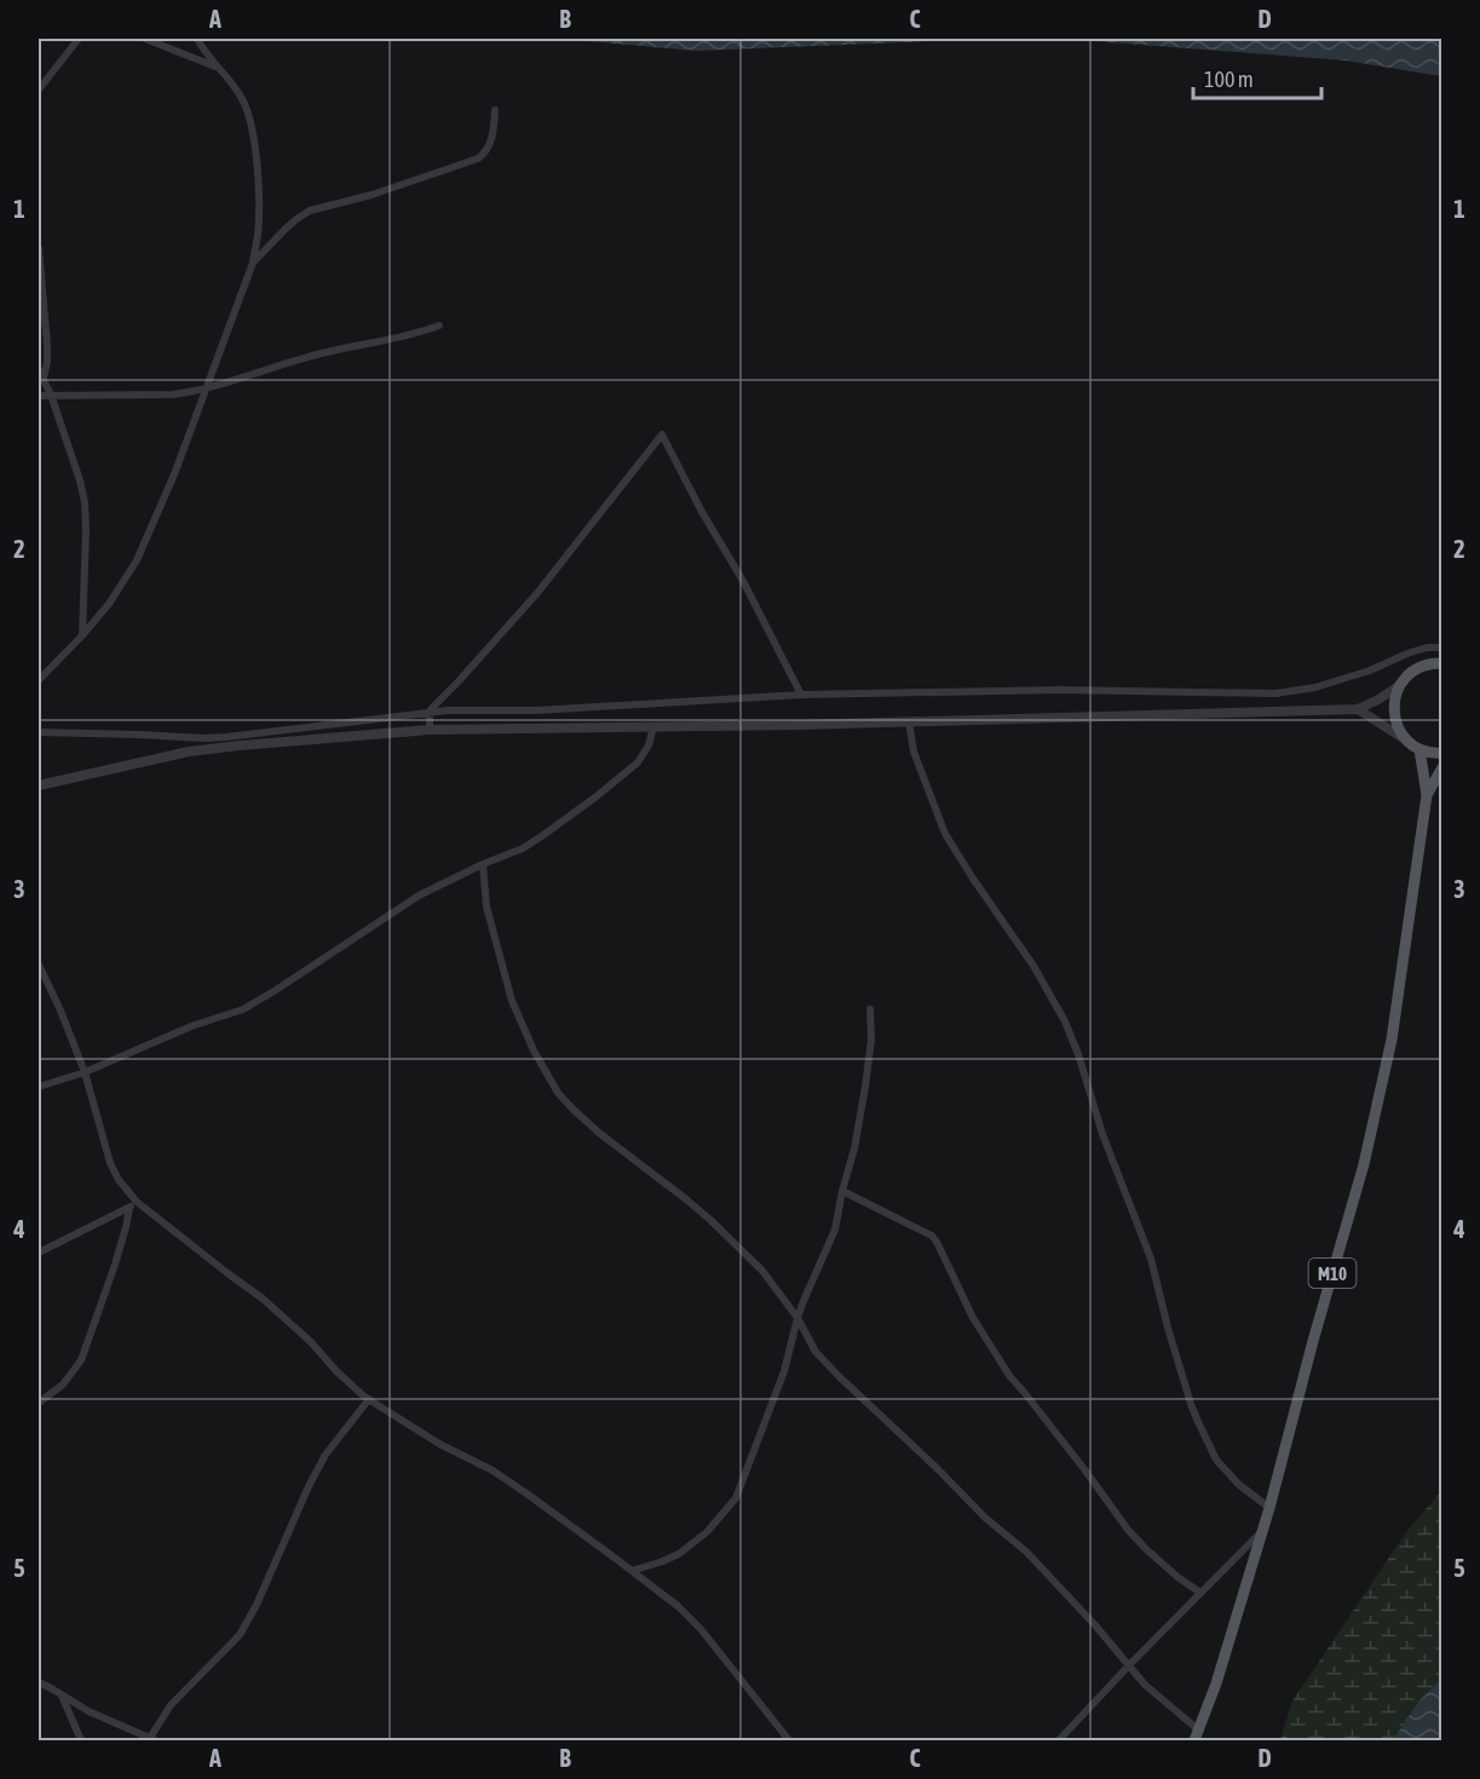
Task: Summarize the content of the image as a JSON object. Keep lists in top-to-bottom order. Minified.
{"streets":{"main road":["M10"]},"scale_bar":"100 m","grid":{"columns":["A","B","C","D"],"rows":["1","2","3","4","5"]}}
